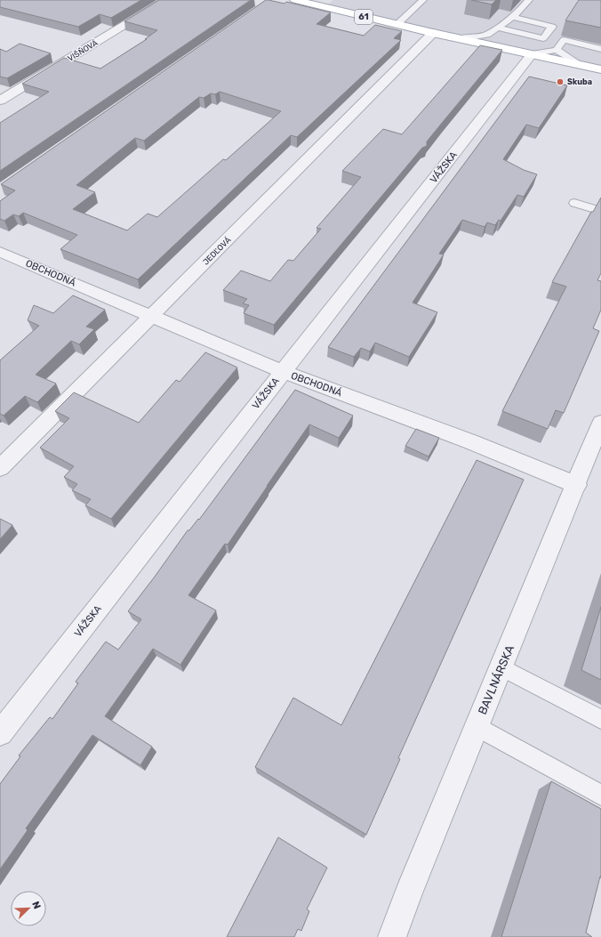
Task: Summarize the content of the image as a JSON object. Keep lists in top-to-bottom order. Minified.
{"streets":{"main road":["61"],"street":["VIŠŇOVÁ","VÁŽSKA","JEDĽOVÁ","OBCHODNÁ","BAVLNÁRSKA"]},"crossings":[["61","VÁŽSKA"],["61","JEDĽOVÁ"],["VÁŽSKA","OBCHODNÁ"],["JEDĽOVÁ","OBCHODNÁ"],["OBCHODNÁ","BAVLNÁRSKA"]],"places":["Skuba"],"north":"top right"}
